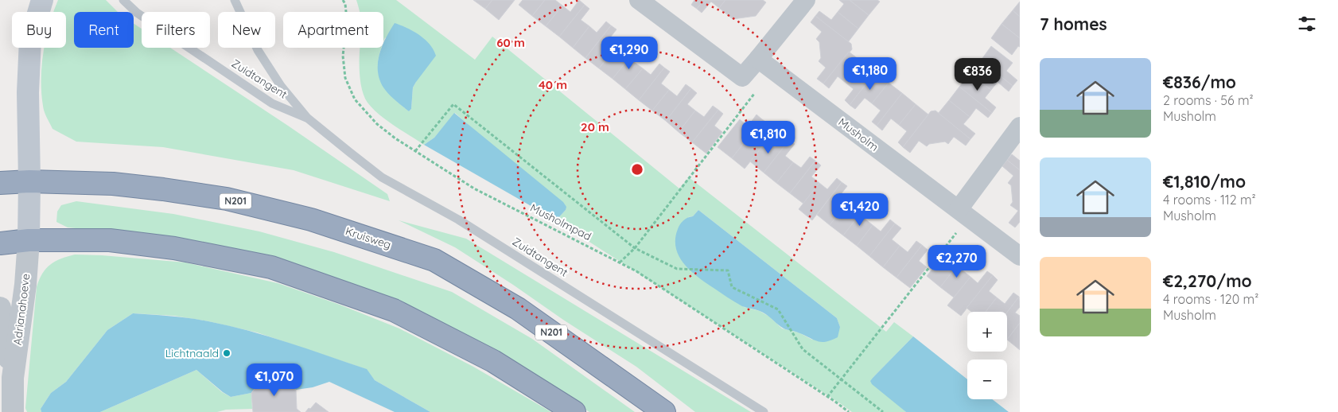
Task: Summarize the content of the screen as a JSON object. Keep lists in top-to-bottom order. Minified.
{"streets":{"highway":["N201","Kruisweg"],"street":["Musholm","Adrianahoeve"],"lane":["Zuidtangent"],"path":["Musholmpad"]},"crossings":[["N201","Kruisweg"]],"places":["Lichtnaald"],"page":{"heading":"7 homes","chip":["Buy","Rent","Filters","New","Apartment"],"price":["€1,290","€1,180","€836","€1,810","€1,420","€2,270","€1,070"],"list":[{"name":"€836/mo","note":"2 rooms · 56 m² · Musholm"},{"name":"€1,810/mo","note":"4 rooms · 112 m² · Musholm"},{"name":"€2,270/mo","note":"4 rooms · 120 m² · Musholm"}],"map_buttons":["+","−"]},"rings":["60 m","40 m","20 m"]}
